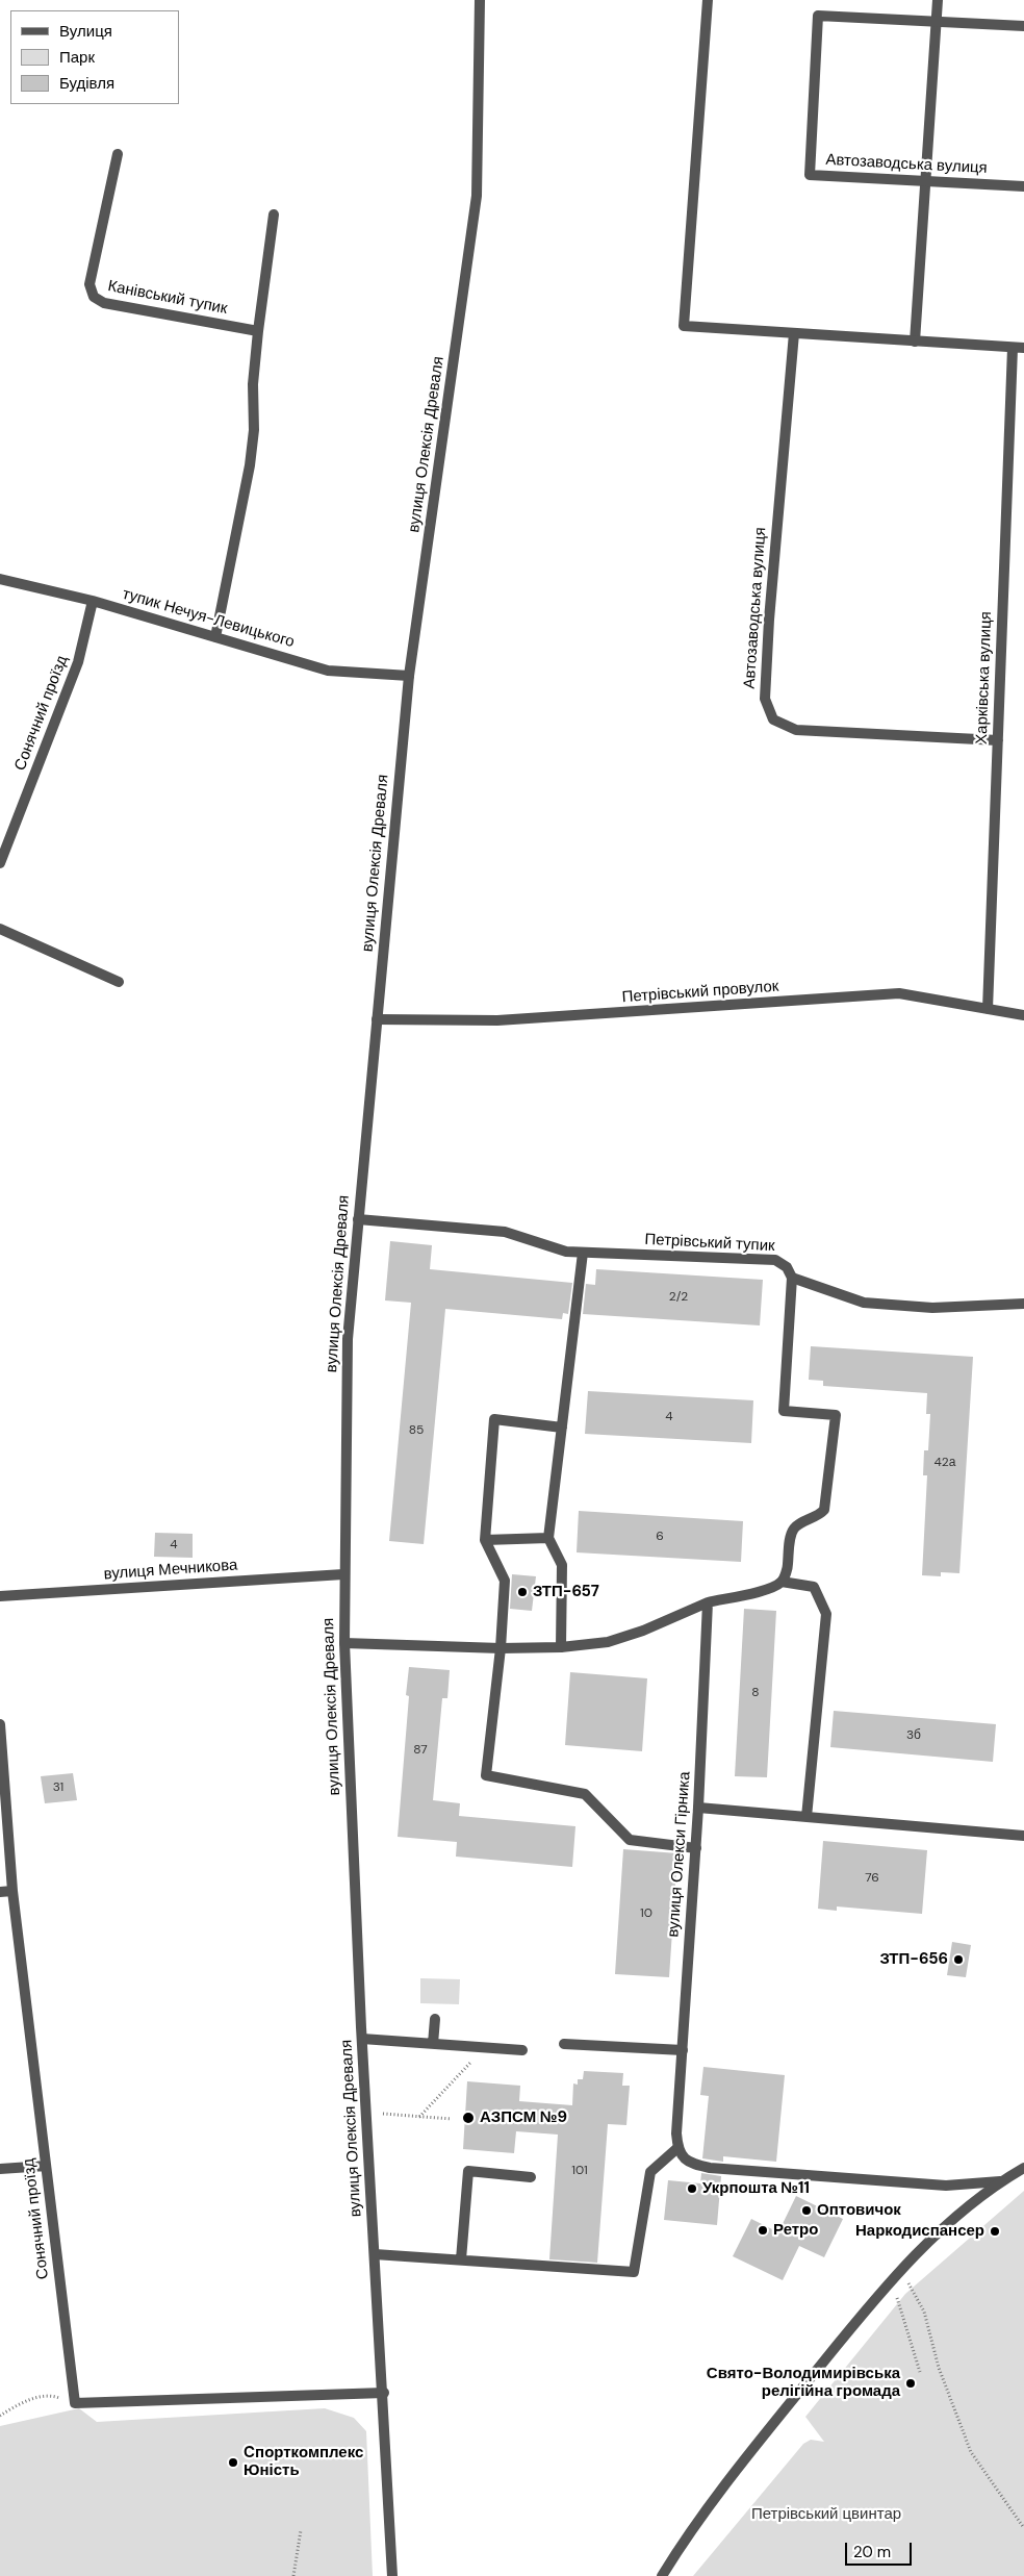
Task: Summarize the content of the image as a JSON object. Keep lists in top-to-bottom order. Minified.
{"streets":{"street":["Автозаводська вулиця","Канівський тупик","вулиця Олексія Древаля","тупик Нечуя-Левицького","Харківська вулиця","Сонячний проїзд","Петрівський провулок","Петрівський тупик","вулиця Мечникова","вулиця Олекси Гірника"]},"crossings":[["Автозаводська вулиця","Харківська вулиця"],["вулиця Олексія Древаля","тупик Нечуя-Левицького"],["вулиця Олексія Древаля","Петрівський провулок"],["вулиця Олексія Древаля","Петрівський тупик"],["вулиця Олексія Древаля","вулиця Мечникова"],["тупик Нечуя-Левицького","Сонячний проїзд"],["Харківська вулиця","Петрівський провулок"]],"parks":["Петрівський цвинтар"],"places":["ЗТП-657","ЗТП-656","АЗПСМ №9","Укрпошта №11","Оптовичок","Ретро","Наркодиспансер","Свято-Володимирівська релігійна громада","Cпорткомплекс Юність"],"house_numbers":["2/2","4","85","42а","6","4","8","3б","87","31","76","10","101"],"legend":["Вулиця","Парк","Будівля"],"scale_bar":"20 m"}
